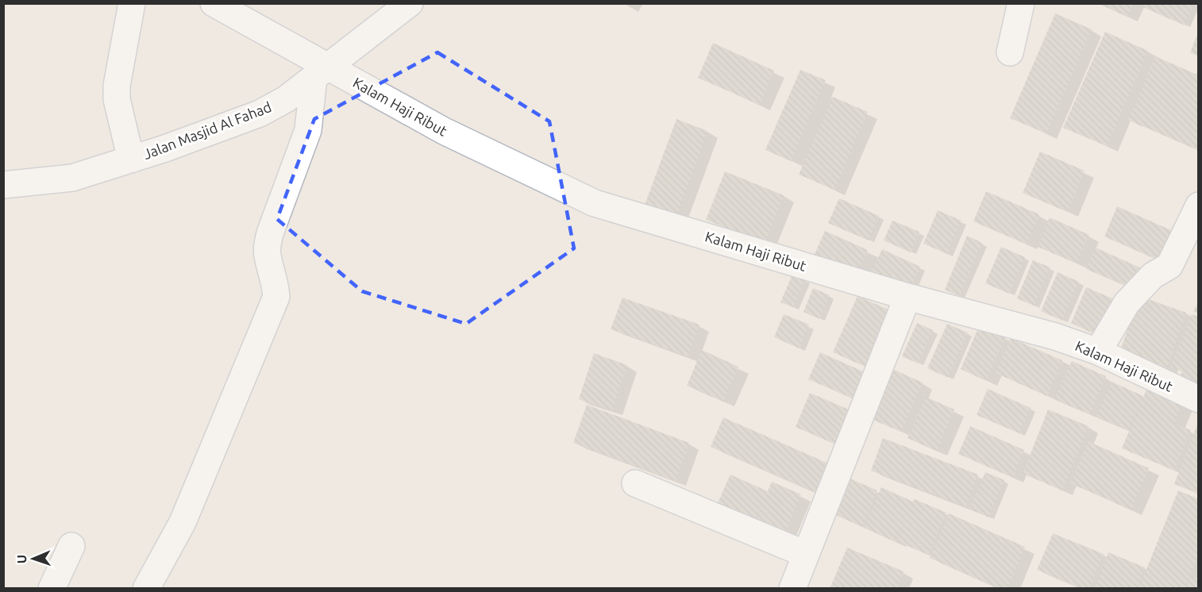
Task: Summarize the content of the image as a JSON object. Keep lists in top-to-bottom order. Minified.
{"streets":{"street":["Kalam Haji Ribut","Jalan Masjid Al Fahad"]},"crossings":[["Kalam Haji Ribut","Jalan Masjid Al Fahad"]],"north":"left"}
